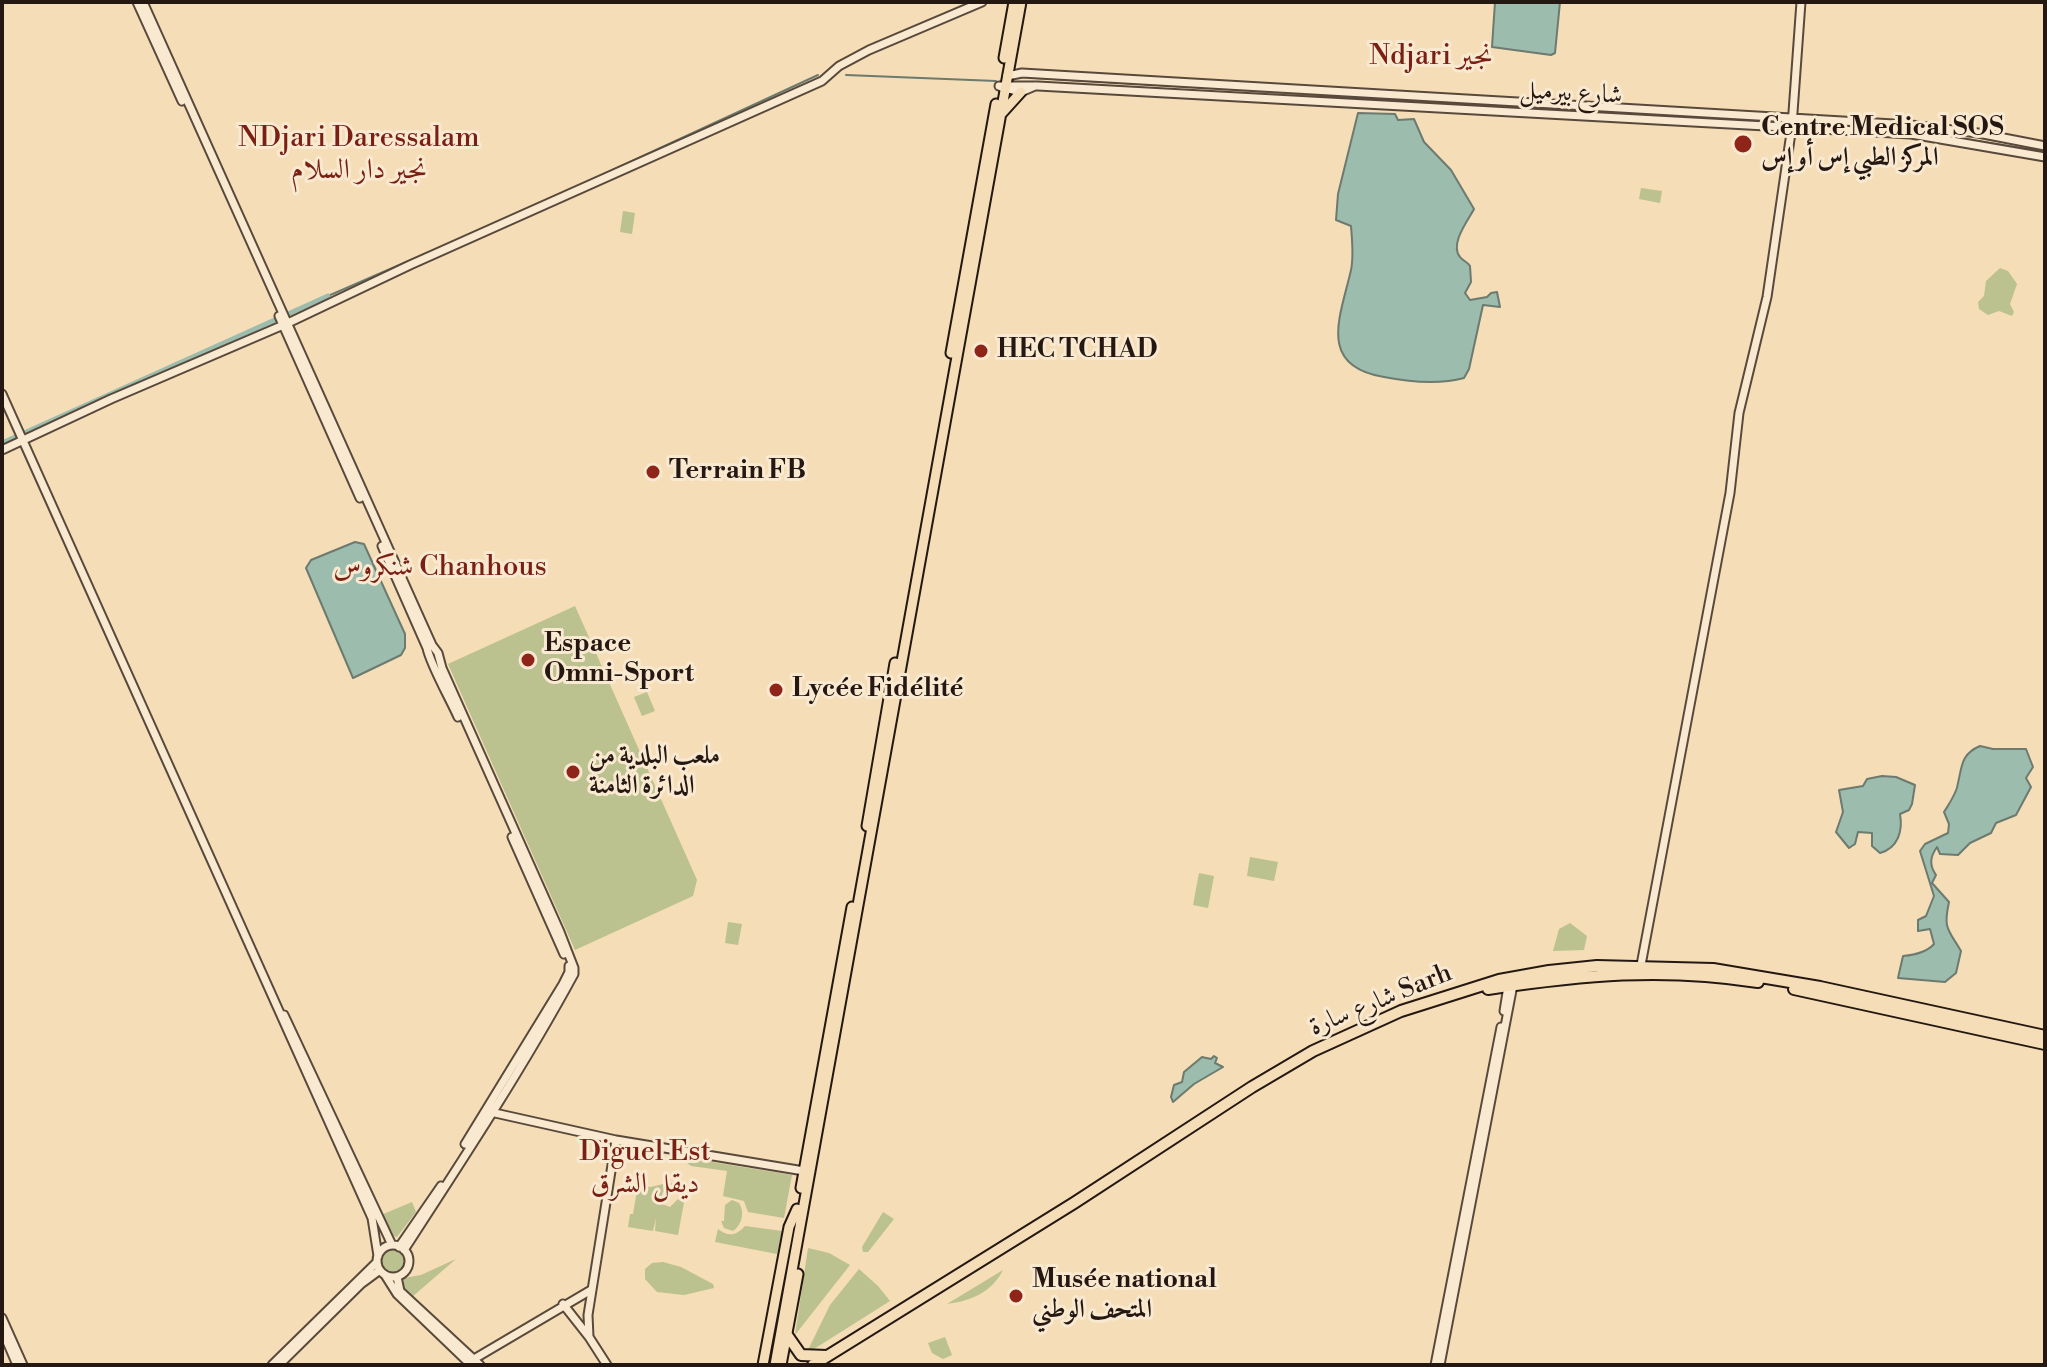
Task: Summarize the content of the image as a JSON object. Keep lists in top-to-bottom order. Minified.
{"streets":{"highway":["شارع سارة Sarh"],"street":["شارع بيرميل"]},"districts":["Ndjari نجير","NDjari Daressalam نجير دار السلام","شنكروس Chanhous","Diguel Est ديقل الشرق"],"places":["Centre Medical SOS المركز الطبي إس أو إس","HEC TCHAD","Terrain FB","Espace Omni-Sport","Lycée Fidélité","ملعب البلدية من الدائرة الثامنة","Musée national المتحف الوطني"]}
